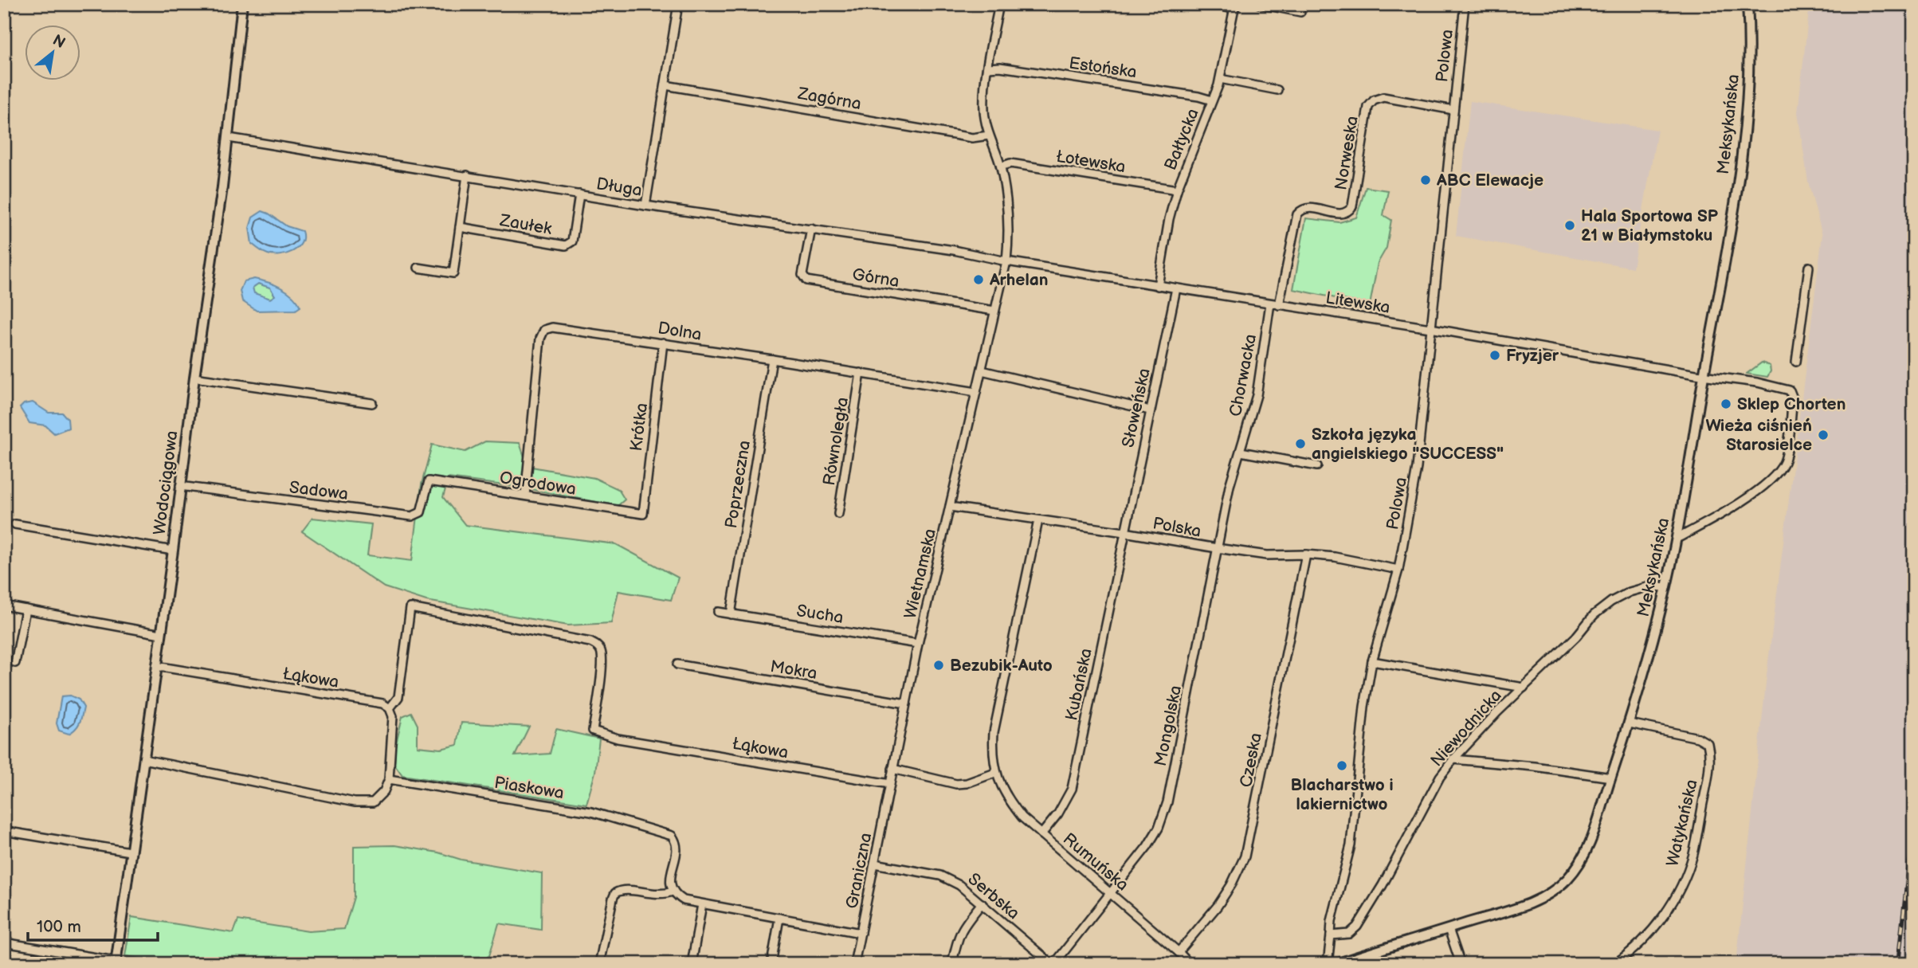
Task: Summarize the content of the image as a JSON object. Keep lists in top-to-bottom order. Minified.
{"streets":{"street":["Polowa","Estońska","Zagórna","Meksykańska","Bałtycka","Norweska","Łotewska","Długa","Zaułek","Górna","Litewska","Dolna","Chorwacka","Słoweńska","Krótka","Równoległa","Wodociągowa","Ogrodowa","Poprzeczna","Sadowa","Polska","Wietnamska","Sucha","Mokra","Łąkowa","Kubańska","Mongolska","Niewodnicka","Czeska","Piaskowa","Watykańska","Rumuńska","Graniczna","Serbska"]},"crossings":[["Polowa","Norweska"],["Polowa","Litewska"],["Polowa","Polska"],["Polowa","Niewodnicka"],["Estońska","Bałtycka"],["Estońska","Wietnamska"],["Zagórna","Wietnamska"],["Meksykańska","Litewska"],["Meksykańska","Niewodnicka"],["Meksykańska","Watykańska"],["Bałtycka","Łotewska"],["Bałtycka","Litewska"],["Norweska","Litewska"],["Łotewska","Wietnamska"],["Długa","Zaułek"],["Długa","Górna"],["Długa","Litewska"],["Długa","Wodociągowa"],["Długa","Wietnamska"],["Górna","Wietnamska"],["Litewska","Chorwacka"],["Litewska","Słoweńska"],["Litewska","Wietnamska"],["Dolna","Krótka"],["Dolna","Równoległa"],["Dolna","Ogrodowa"],["Dolna","Poprzeczna"],["Dolna","Wietnamska"],["Chorwacka","Polska"],["Chorwacka","Mongolska"],["Słoweńska","Polska"],["Słoweńska","Kubańska"],["Krótka","Ogrodowa"],["Wodociągowa","Sadowa"],["Wodociągowa","Łąkowa"],["Ogrodowa","Sadowa"],["Poprzeczna","Sucha"],["Polska","Wietnamska"],["Polska","Kubańska"],["Polska","Mongolska"],["Polska","Czeska"],["Polska","Rumuńska"],["Wietnamska","Sucha"],["Wietnamska","Mokra"],["Wietnamska","Łąkowa"],["Wietnamska","Graniczna"],["Łąkowa","Graniczna"],["Kubańska","Rumuńska"],["Mongolska","Rumuńska"],["Mongolska","Serbska"],["Czeska","Rumuńska"],["Graniczna","Serbska"]],"places":["ABC Elewacje","Hala Sportowa SP 21 w Białymstoku","Arhelan","Fryzjer","Sklep Chorten","Wieża ciśnień Starosielce","Szkoła języka angielskiego \"SUCCESS\"","Bezubik-Auto","Blacharstwo i lakiernictwo"],"scale_bar":"100 m","north":"top right"}
